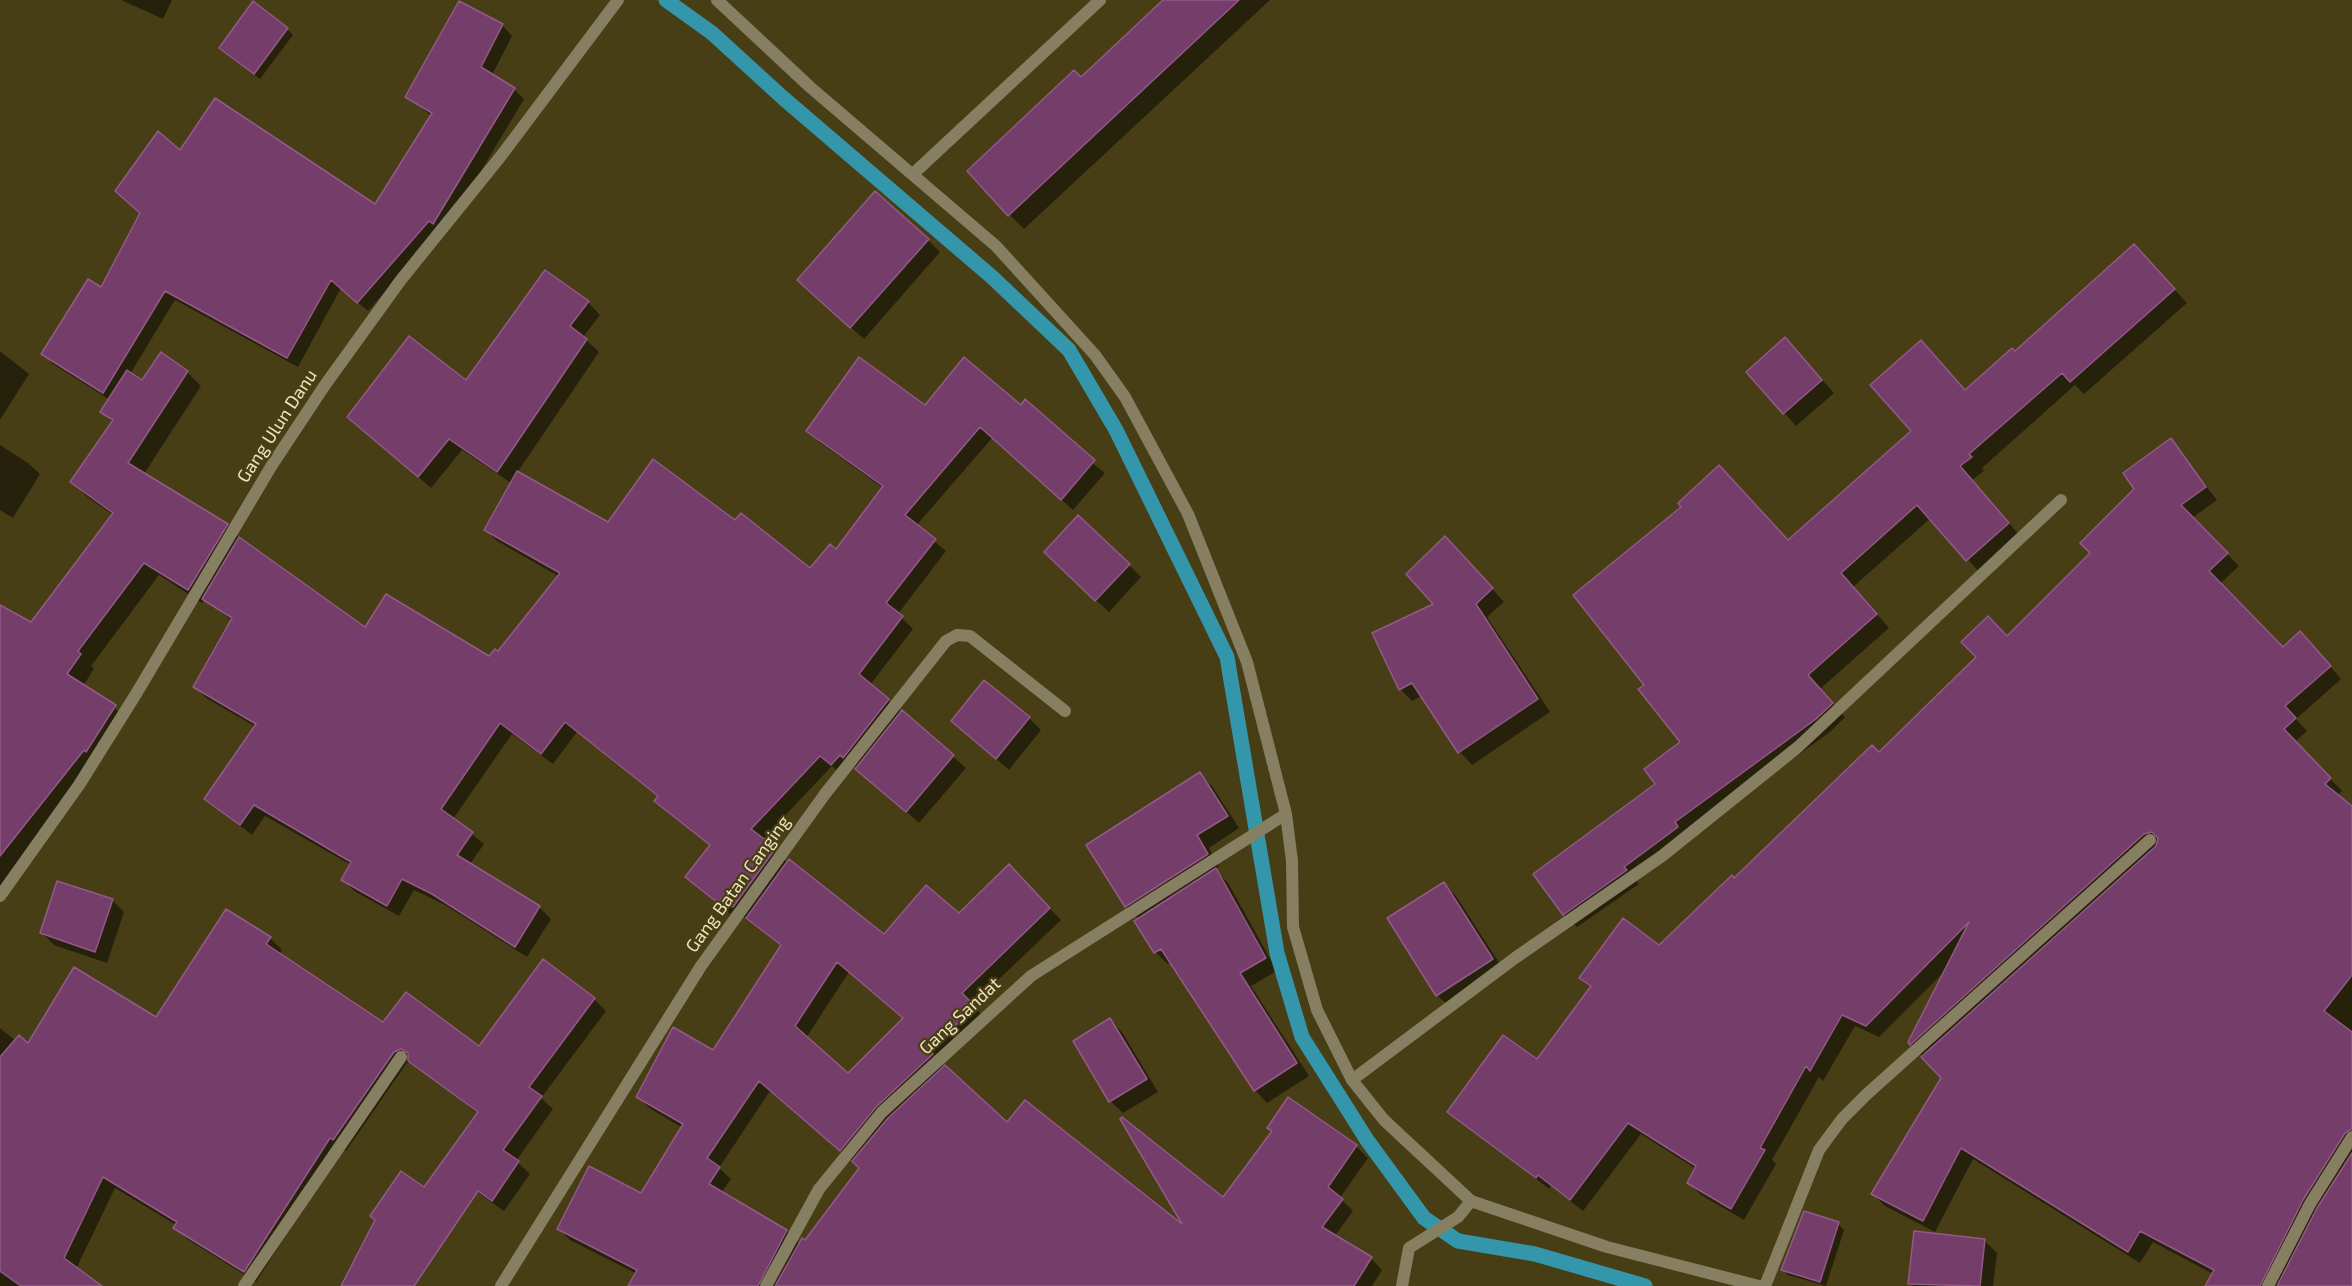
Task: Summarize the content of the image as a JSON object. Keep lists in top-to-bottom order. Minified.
{"streets":{"street":["Gang Ulun Danu","Gang Batan Canging","Gang Sandat"]}}
